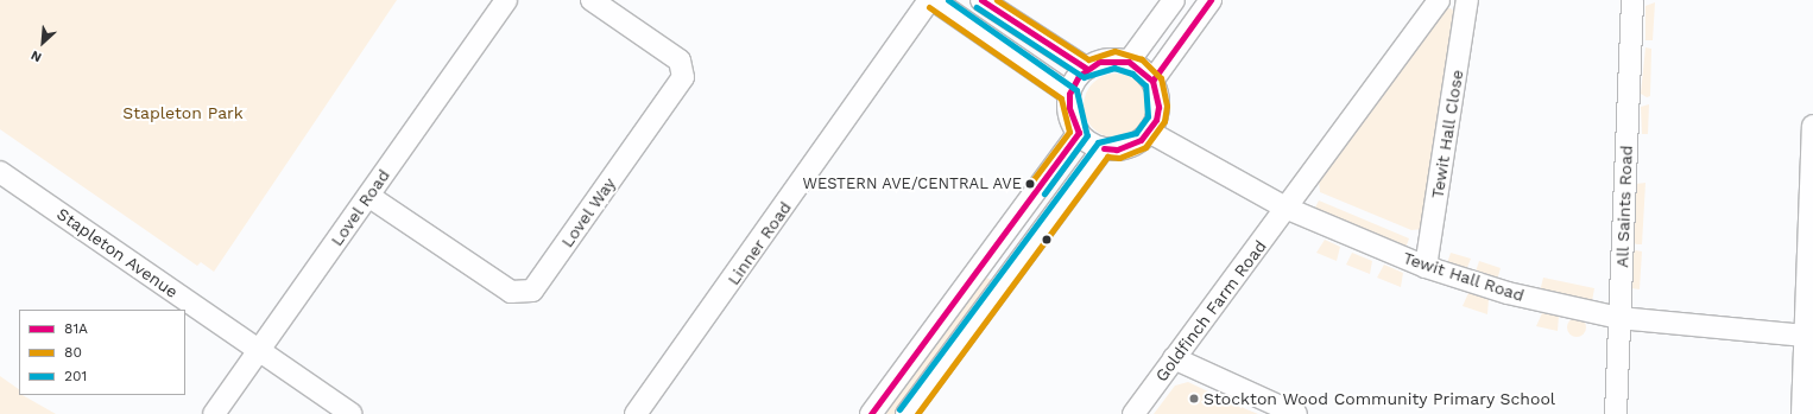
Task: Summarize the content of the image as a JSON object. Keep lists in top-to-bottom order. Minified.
{"streets":{"street":["Tewit Hall Close","All Saints Road","Lovel Road","Lovel Way","Linner Road","Stapleton Avenue","Tewit Hall Road","Goldfinch Farm Road"]},"crossings":[["Tewit Hall Close","Tewit Hall Road"],["All Saints Road","Tewit Hall Road"],["Lovel Road","Lovel Way"],["Lovel Road","Stapleton Avenue"],["Tewit Hall Road","Goldfinch Farm Road"]],"parks":["Stapleton Park"],"places":["WESTERN AVE/CENTRAL AVE","Stockton Wood Community Primary School"],"lines":["transit line 81A","transit line 80","transit line 201"],"legend":["81A","80","201"],"north":"bottom left"}
